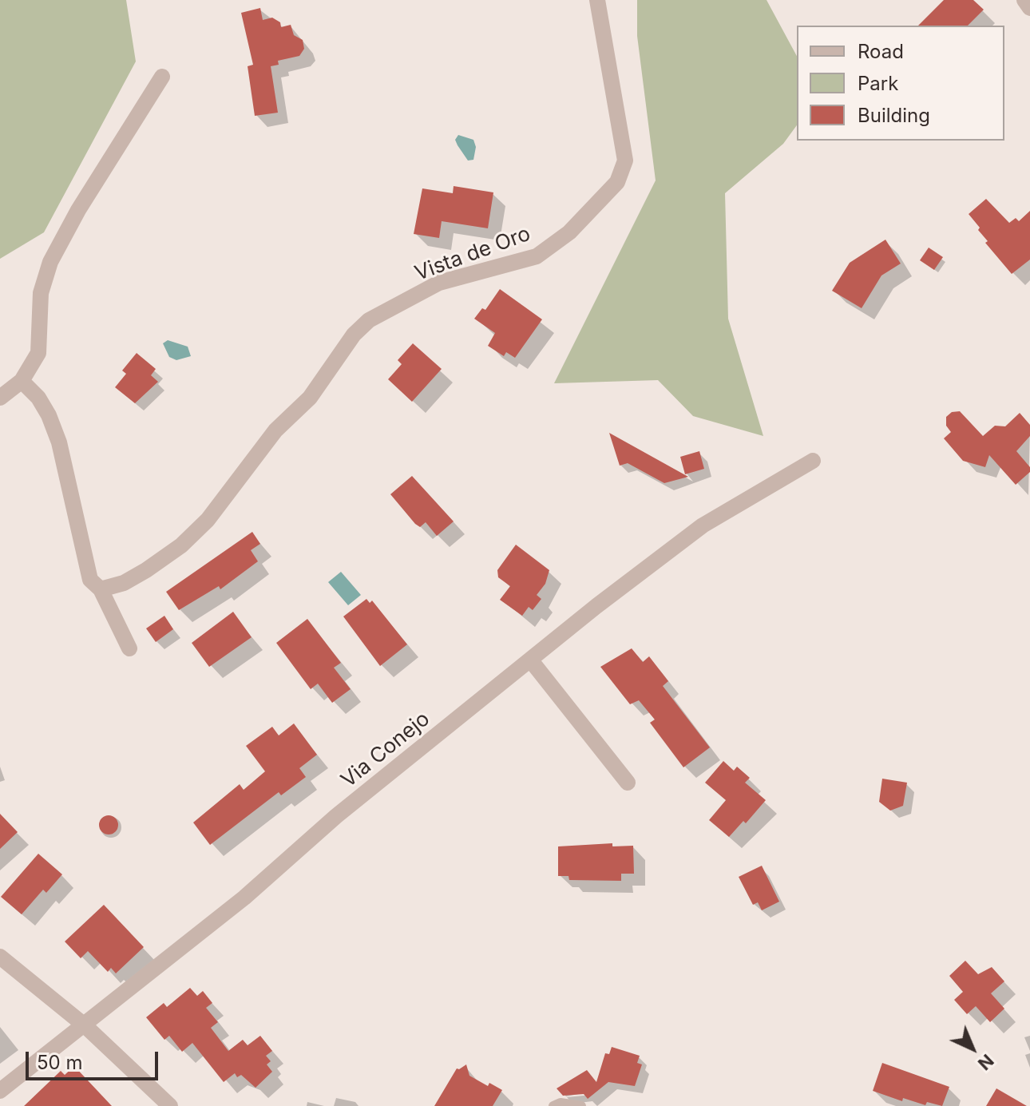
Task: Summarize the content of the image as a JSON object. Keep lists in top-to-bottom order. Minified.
{"streets":{"street":["Vista de Oro","Via Conejo"]},"legend":["Road","Park","Building"],"scale_bar":"50 m","north":"bottom right"}
